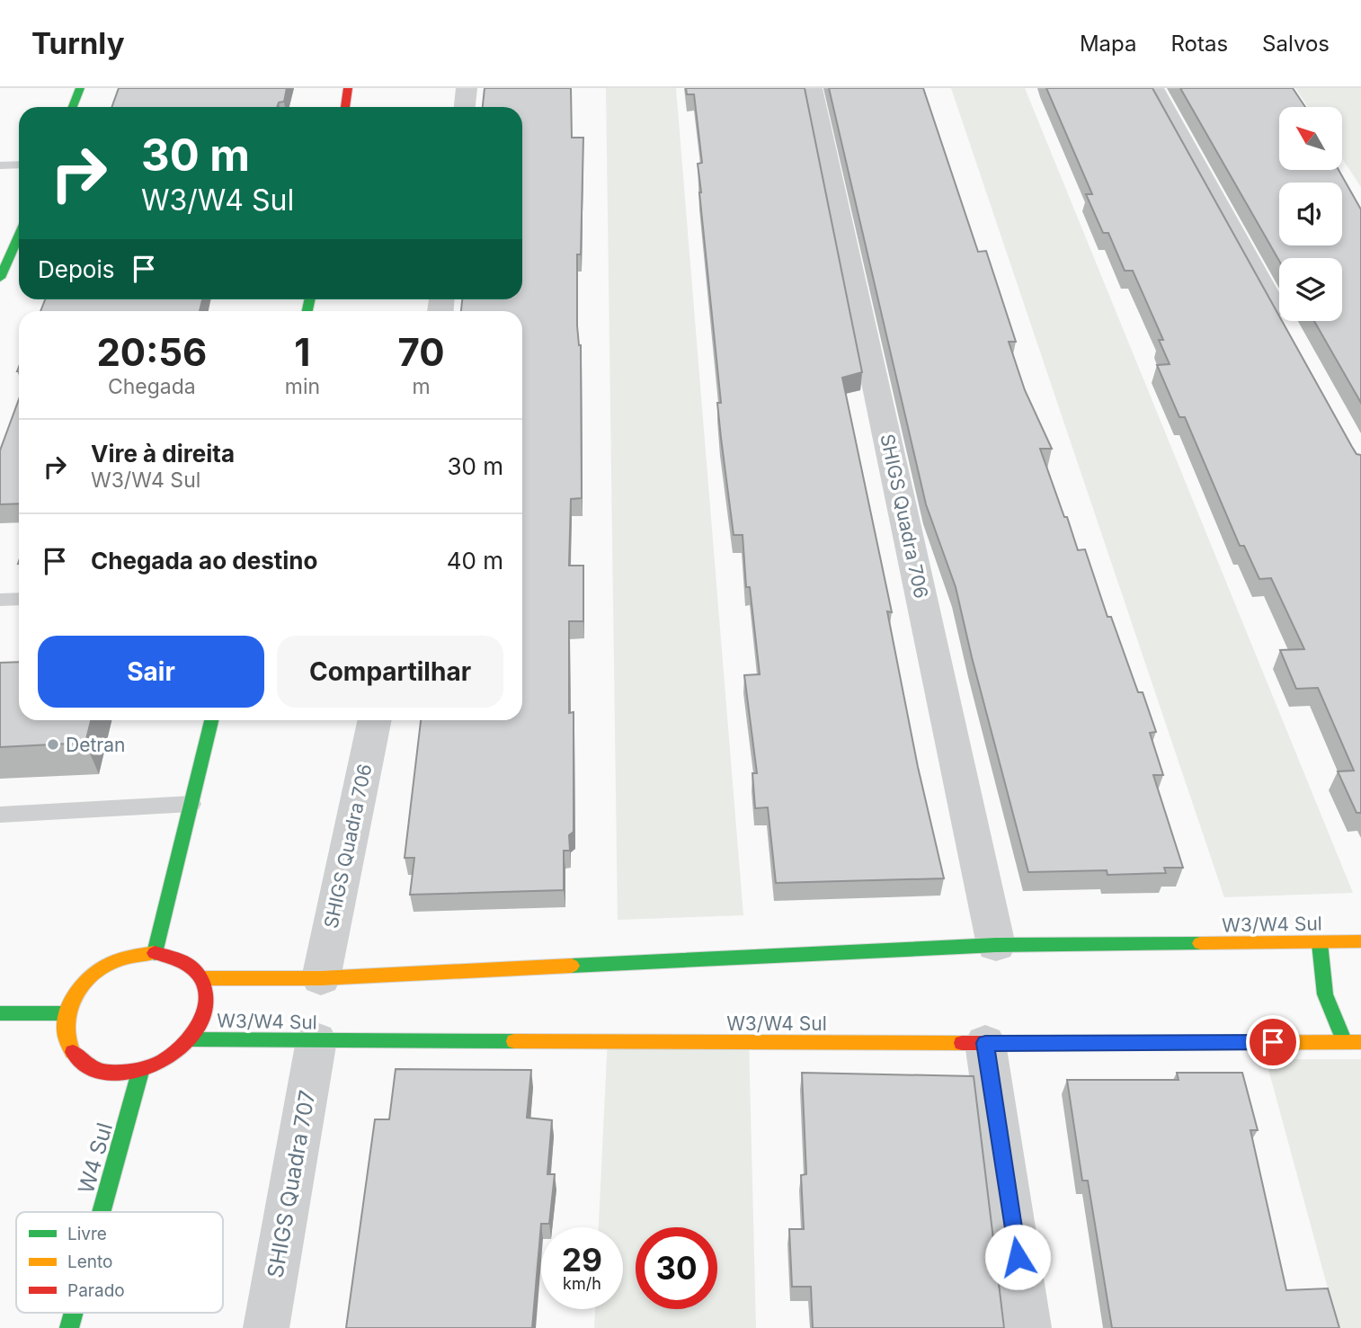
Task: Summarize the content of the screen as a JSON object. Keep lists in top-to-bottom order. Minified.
{"streets":{"main road":["W3/W4 Sul","W4 Sul"],"street":["SHIGS Quadra 706","SHIGS Quadra 707"]},"crossings":[["SHIGS Quadra 706","W3/W4 Sul"],["W3/W4 Sul","W4 Sul"],["W3/W4 Sul","SHIGS Quadra 707"]],"places":["Detran"],"legend":["Livre","Lento","Parado"],"north":"top left","page":{"header":"Turnly","nav":["Mapa","Rotas","Salvos"],"turn":["30 m","W3/W4 Sul"],"then":"Depois","eta":["20:56","Chegada","1","min","70","m"],"list":[{"name":"Vire à direita","note":"W3/W4 Sul","value":"30 m"},{"name":"Chegada ao destino","value":"40 m"}],"buttons":["Sair","Compartilhar"],"speed":"29 km/h","limit":"30"}}
